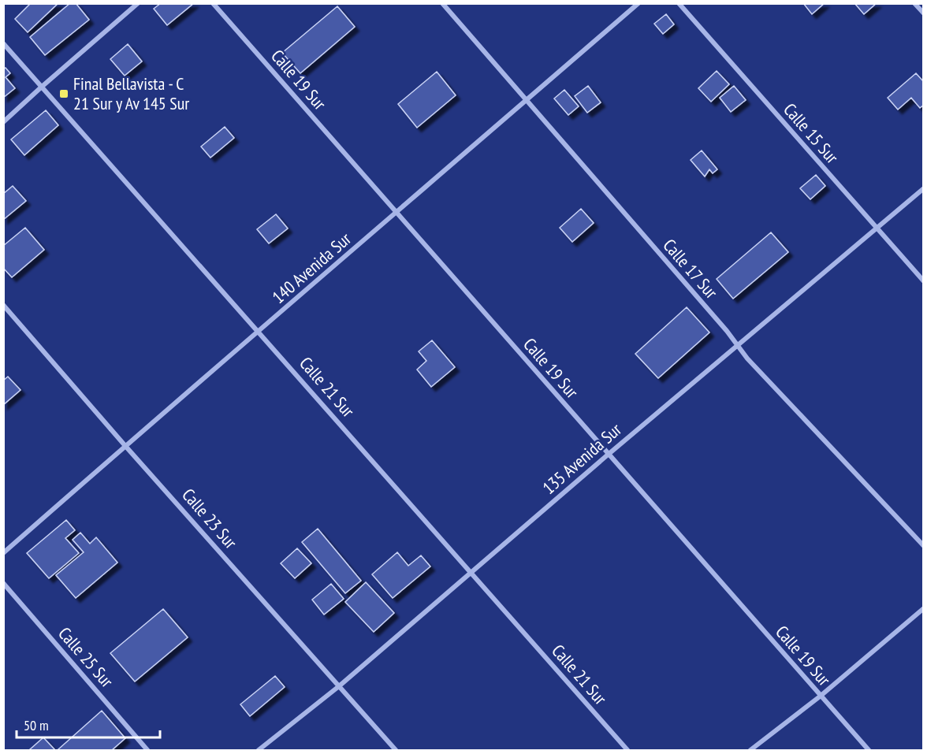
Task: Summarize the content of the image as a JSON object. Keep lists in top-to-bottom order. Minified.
{"streets":{"street":["Calle 19 Sur","Calle 15 Sur","140 Avenida Sur","Calle 17 Sur","Calle 21 Sur","135 Avenida Sur","Calle 23 Sur","Calle 25 Sur"]},"crossings":[["Calle 19 Sur","140 Avenida Sur"],["Calle 19 Sur","135 Avenida Sur"],["Calle 15 Sur","135 Avenida Sur"],["140 Avenida Sur","Calle 17 Sur"],["140 Avenida Sur","Calle 21 Sur"],["140 Avenida Sur","Calle 23 Sur"],["Calle 17 Sur","135 Avenida Sur"],["Calle 21 Sur","135 Avenida Sur"],["135 Avenida Sur","Calle 23 Sur"]],"places":{"transit":["Final Bellavista - C 21 Sur y Av 145 Sur"]},"scale_bar":"50 m"}
